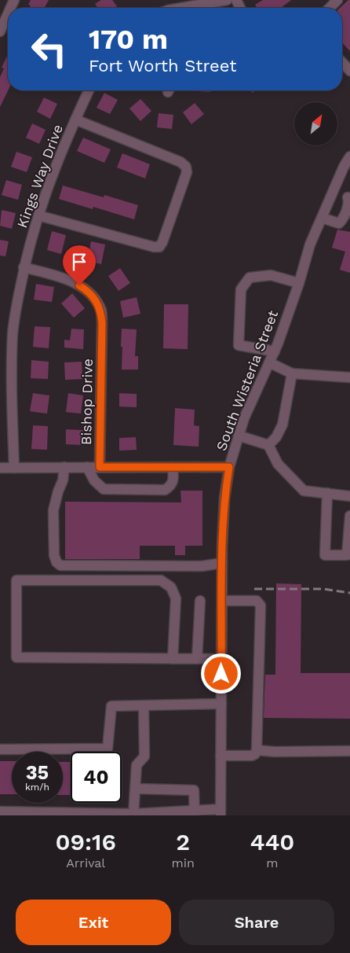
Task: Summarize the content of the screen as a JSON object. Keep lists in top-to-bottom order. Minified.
{"streets":{"street":["Kings Way Drive","South Wisteria Street","Bishop Drive"]},"crossings":[["Kings Way Drive","Bishop Drive"]],"north":"top right","page":{"turn":["170 m","Fort Worth Street"],"speed":"35 km/h","limit":"40","eta":["09:16","Arrival","2","min","440","m"],"buttons":["Exit","Share"]}}
